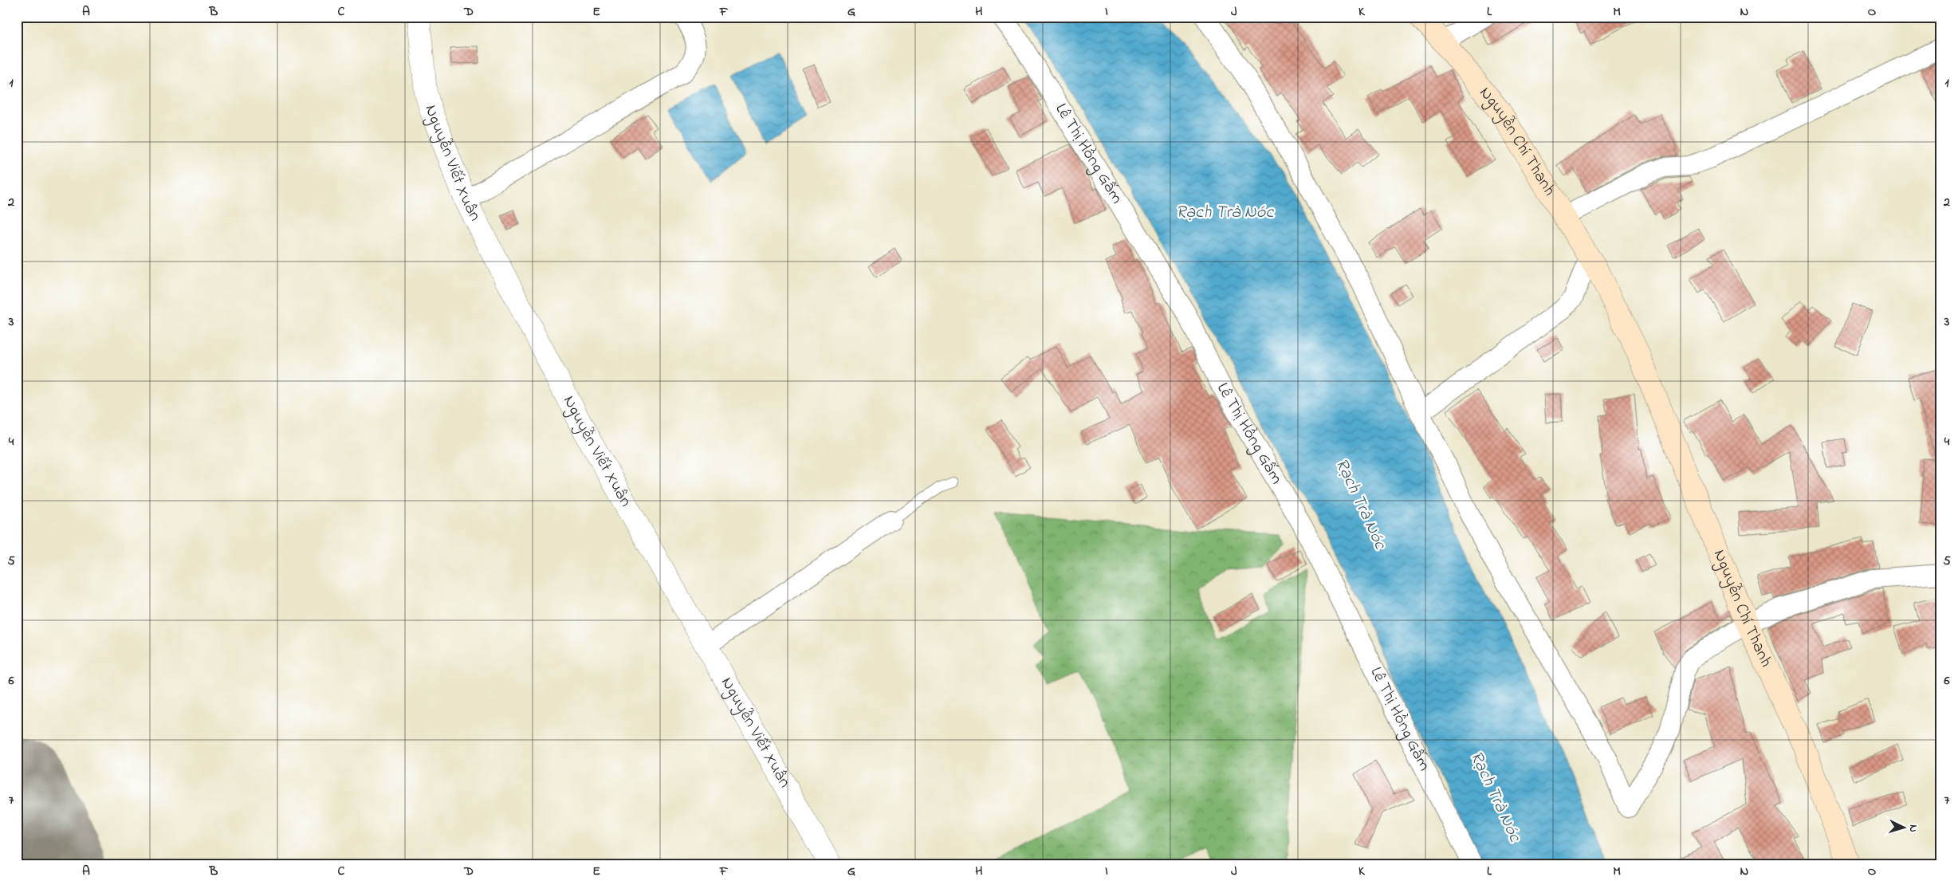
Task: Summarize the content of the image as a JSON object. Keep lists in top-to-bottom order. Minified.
{"streets":{"main road":["Nguyễn Chí Thanh"],"street":["Lê Thị Hồng Gấm","Nguyễn Viết Xuân"]},"water":["Rạch Trà Nóc"],"north":"right","grid":{"columns":["A","B","C","D","E","F","G","H","I","J","K","L","M","N","O"],"rows":["1","2","3","4","5","6","7"]}}
